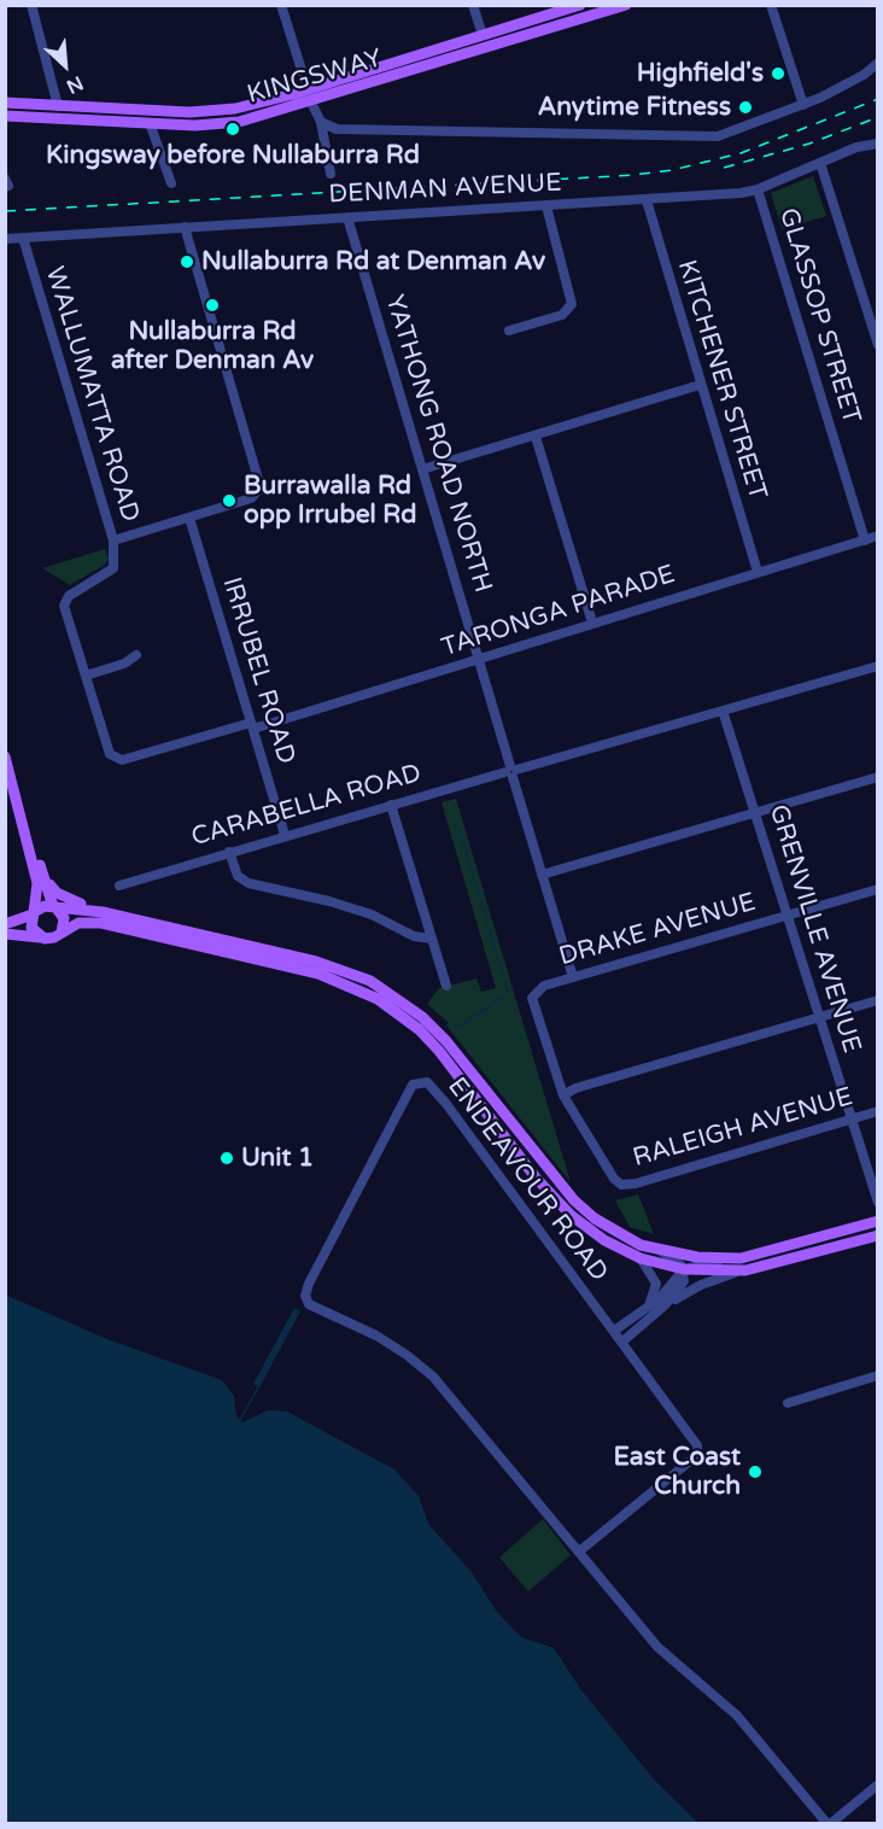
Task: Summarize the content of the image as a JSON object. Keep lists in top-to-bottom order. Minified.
{"streets":{"main road":["KINGSWAY"],"street":["DENMAN AVENUE","GLASSOP STREET","KITCHENER STREET","WALLUMATTA ROAD","YATHONG ROAD NORTH","TARONGA PARADE","IRRUBEL ROAD","CARABELLA ROAD","GRENVILLE AVENUE","DRAKE AVENUE","RALEIGH AVENUE","ENDEAVOUR ROAD"]},"crossings":[["DENMAN AVENUE","GLASSOP STREET"],["DENMAN AVENUE","KITCHENER STREET"],["DENMAN AVENUE","WALLUMATTA ROAD"],["DENMAN AVENUE","YATHONG ROAD NORTH"],["GLASSOP STREET","TARONGA PARADE"],["KITCHENER STREET","TARONGA PARADE"],["WALLUMATTA ROAD","TARONGA PARADE"],["YATHONG ROAD NORTH","TARONGA PARADE"],["YATHONG ROAD NORTH","CARABELLA ROAD"],["YATHONG ROAD NORTH","DRAKE AVENUE"],["TARONGA PARADE","IRRUBEL ROAD"],["IRRUBEL ROAD","CARABELLA ROAD"],["CARABELLA ROAD","GRENVILLE AVENUE"],["GRENVILLE AVENUE","DRAKE AVENUE"],["GRENVILLE AVENUE","RALEIGH AVENUE"],["DRAKE AVENUE","RALEIGH AVENUE"]],"places":["Highfield's","Anytime Fitness","Kingsway before Nullaburra Rd","Nullaburra Rd at Denman Av","Nullaburra Rd after Denman Av","Burrawalla Rd opp Irrubel Rd","Unit 1","East Coast Church"],"north":"bottom right"}
